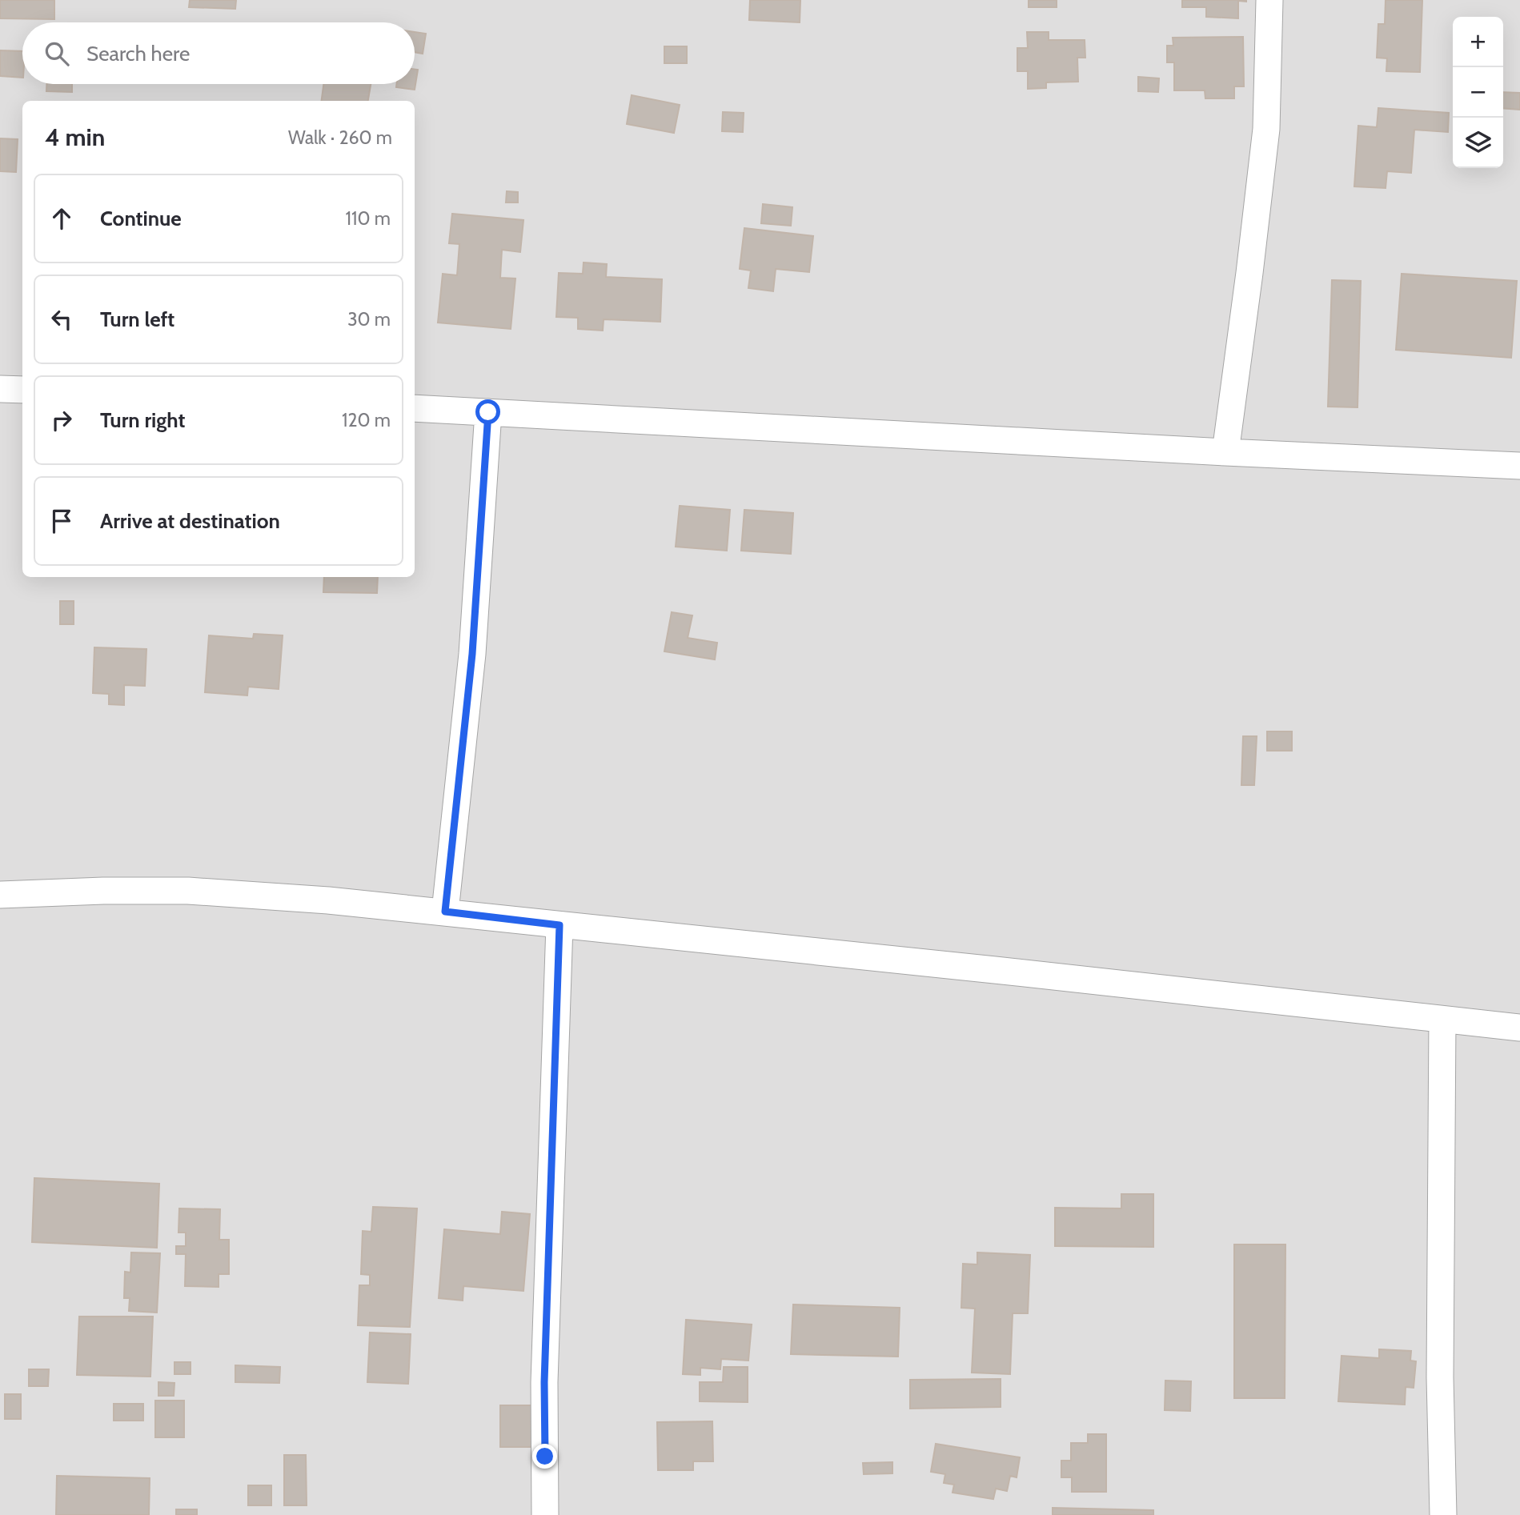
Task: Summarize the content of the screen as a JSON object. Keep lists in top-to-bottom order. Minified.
{"page":{"map_buttons":["+","−"],"search":"Search here","heading":["4 min","Walk · 260 m"],"list":[["Continue","110 m"],["Turn left","30 m"],["Turn right","120 m"],"Arrive at destination"]}}
